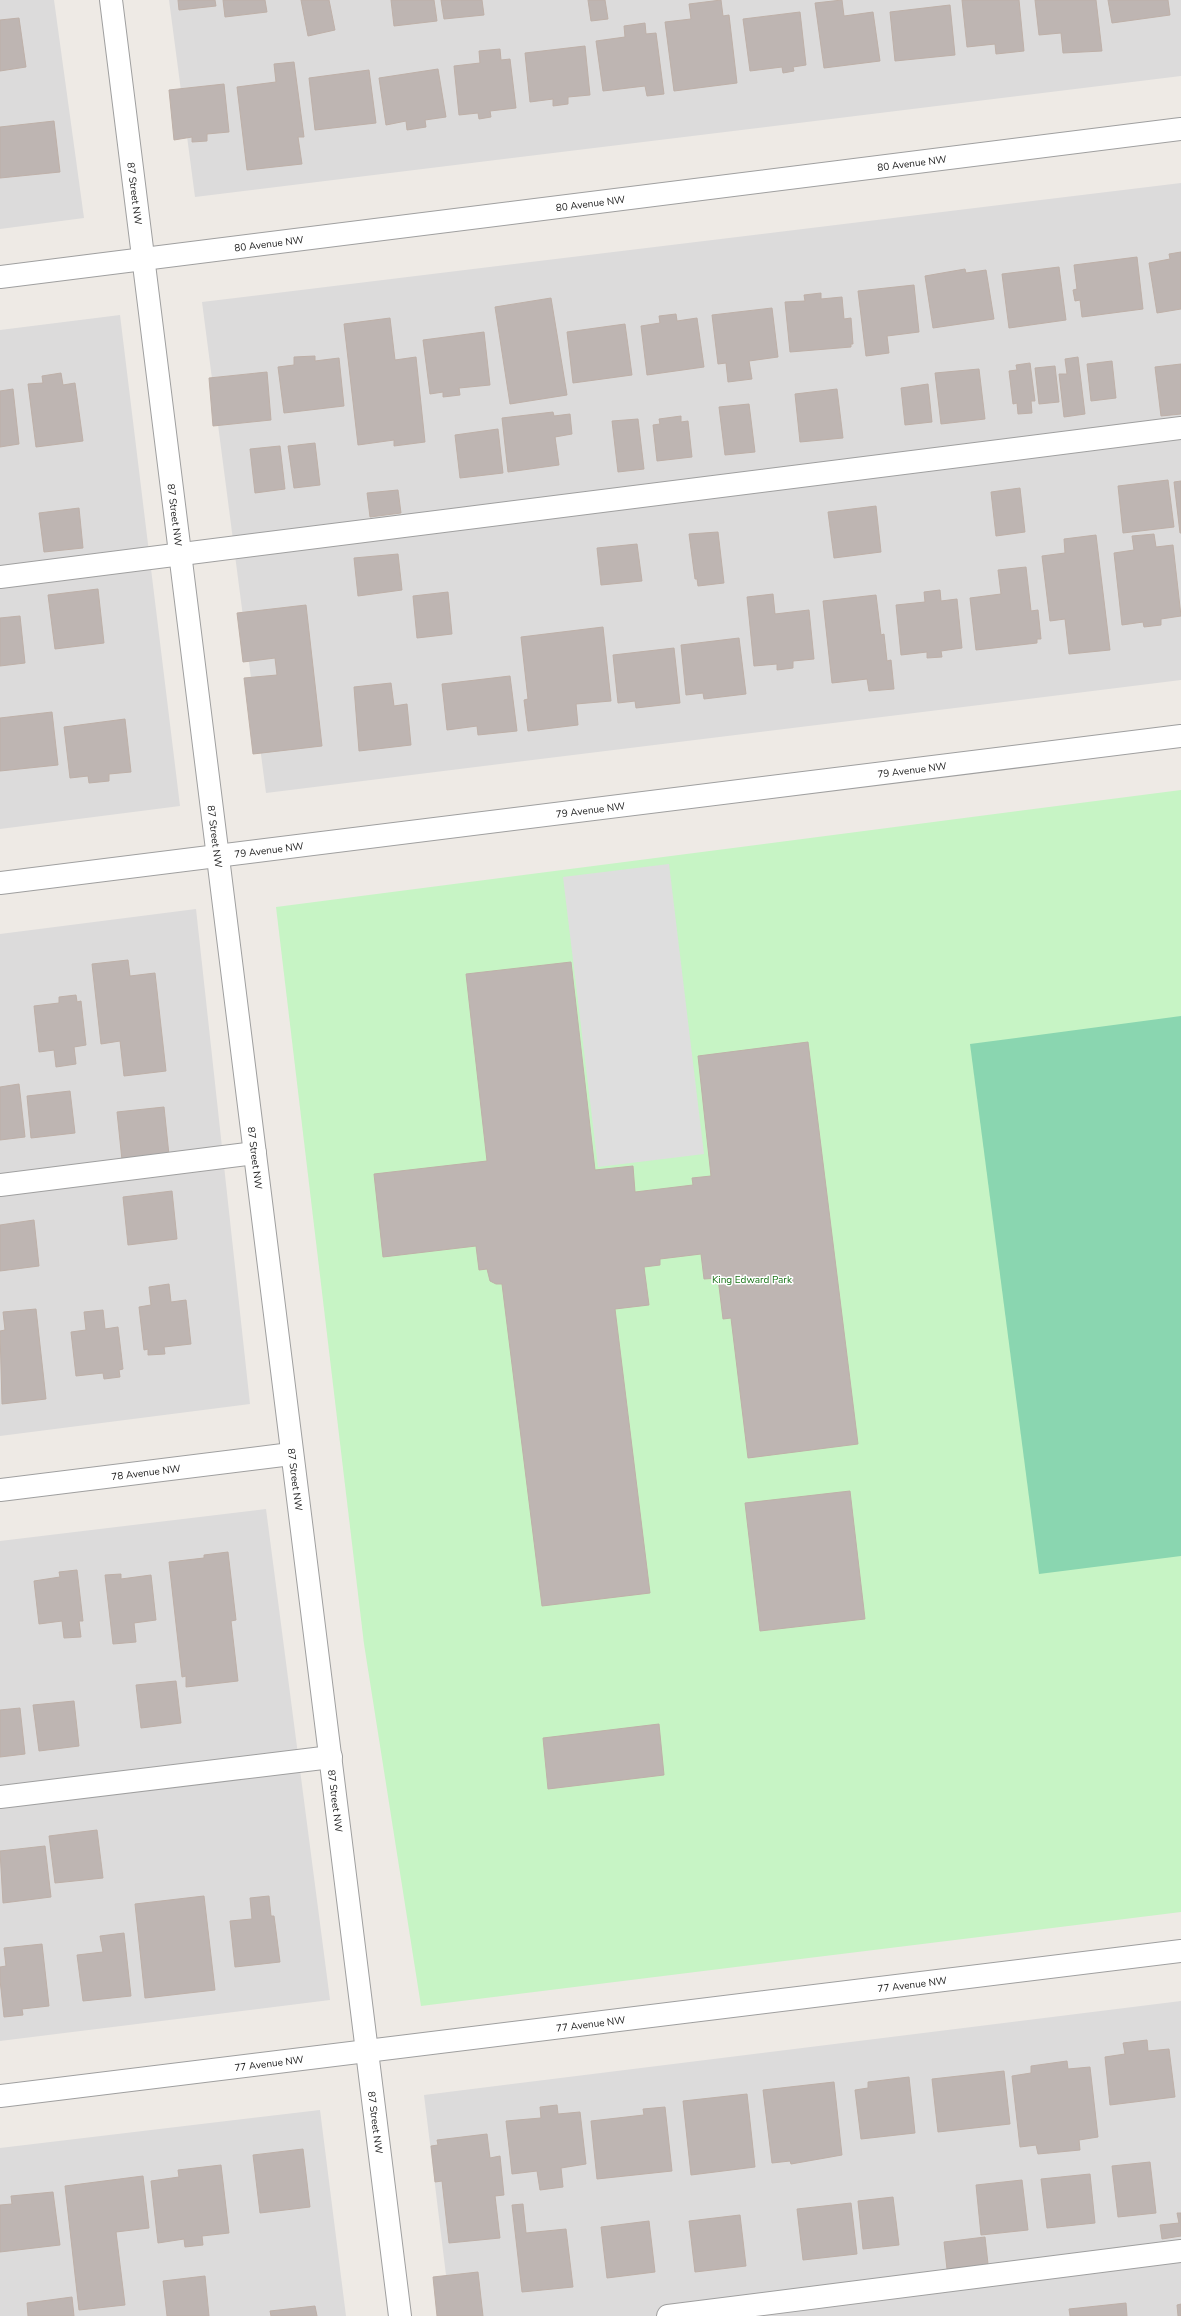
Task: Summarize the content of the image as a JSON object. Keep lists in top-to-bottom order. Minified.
{"streets":{"street":["80 Avenue NW","87 Street NW","79 Avenue NW","78 Avenue NW","77 Avenue NW"]},"crossings":[["80 Avenue NW","87 Street NW"],["87 Street NW","79 Avenue NW"],["87 Street NW","78 Avenue NW"],["87 Street NW","77 Avenue NW"]],"parks":["King Edward Park"]}
